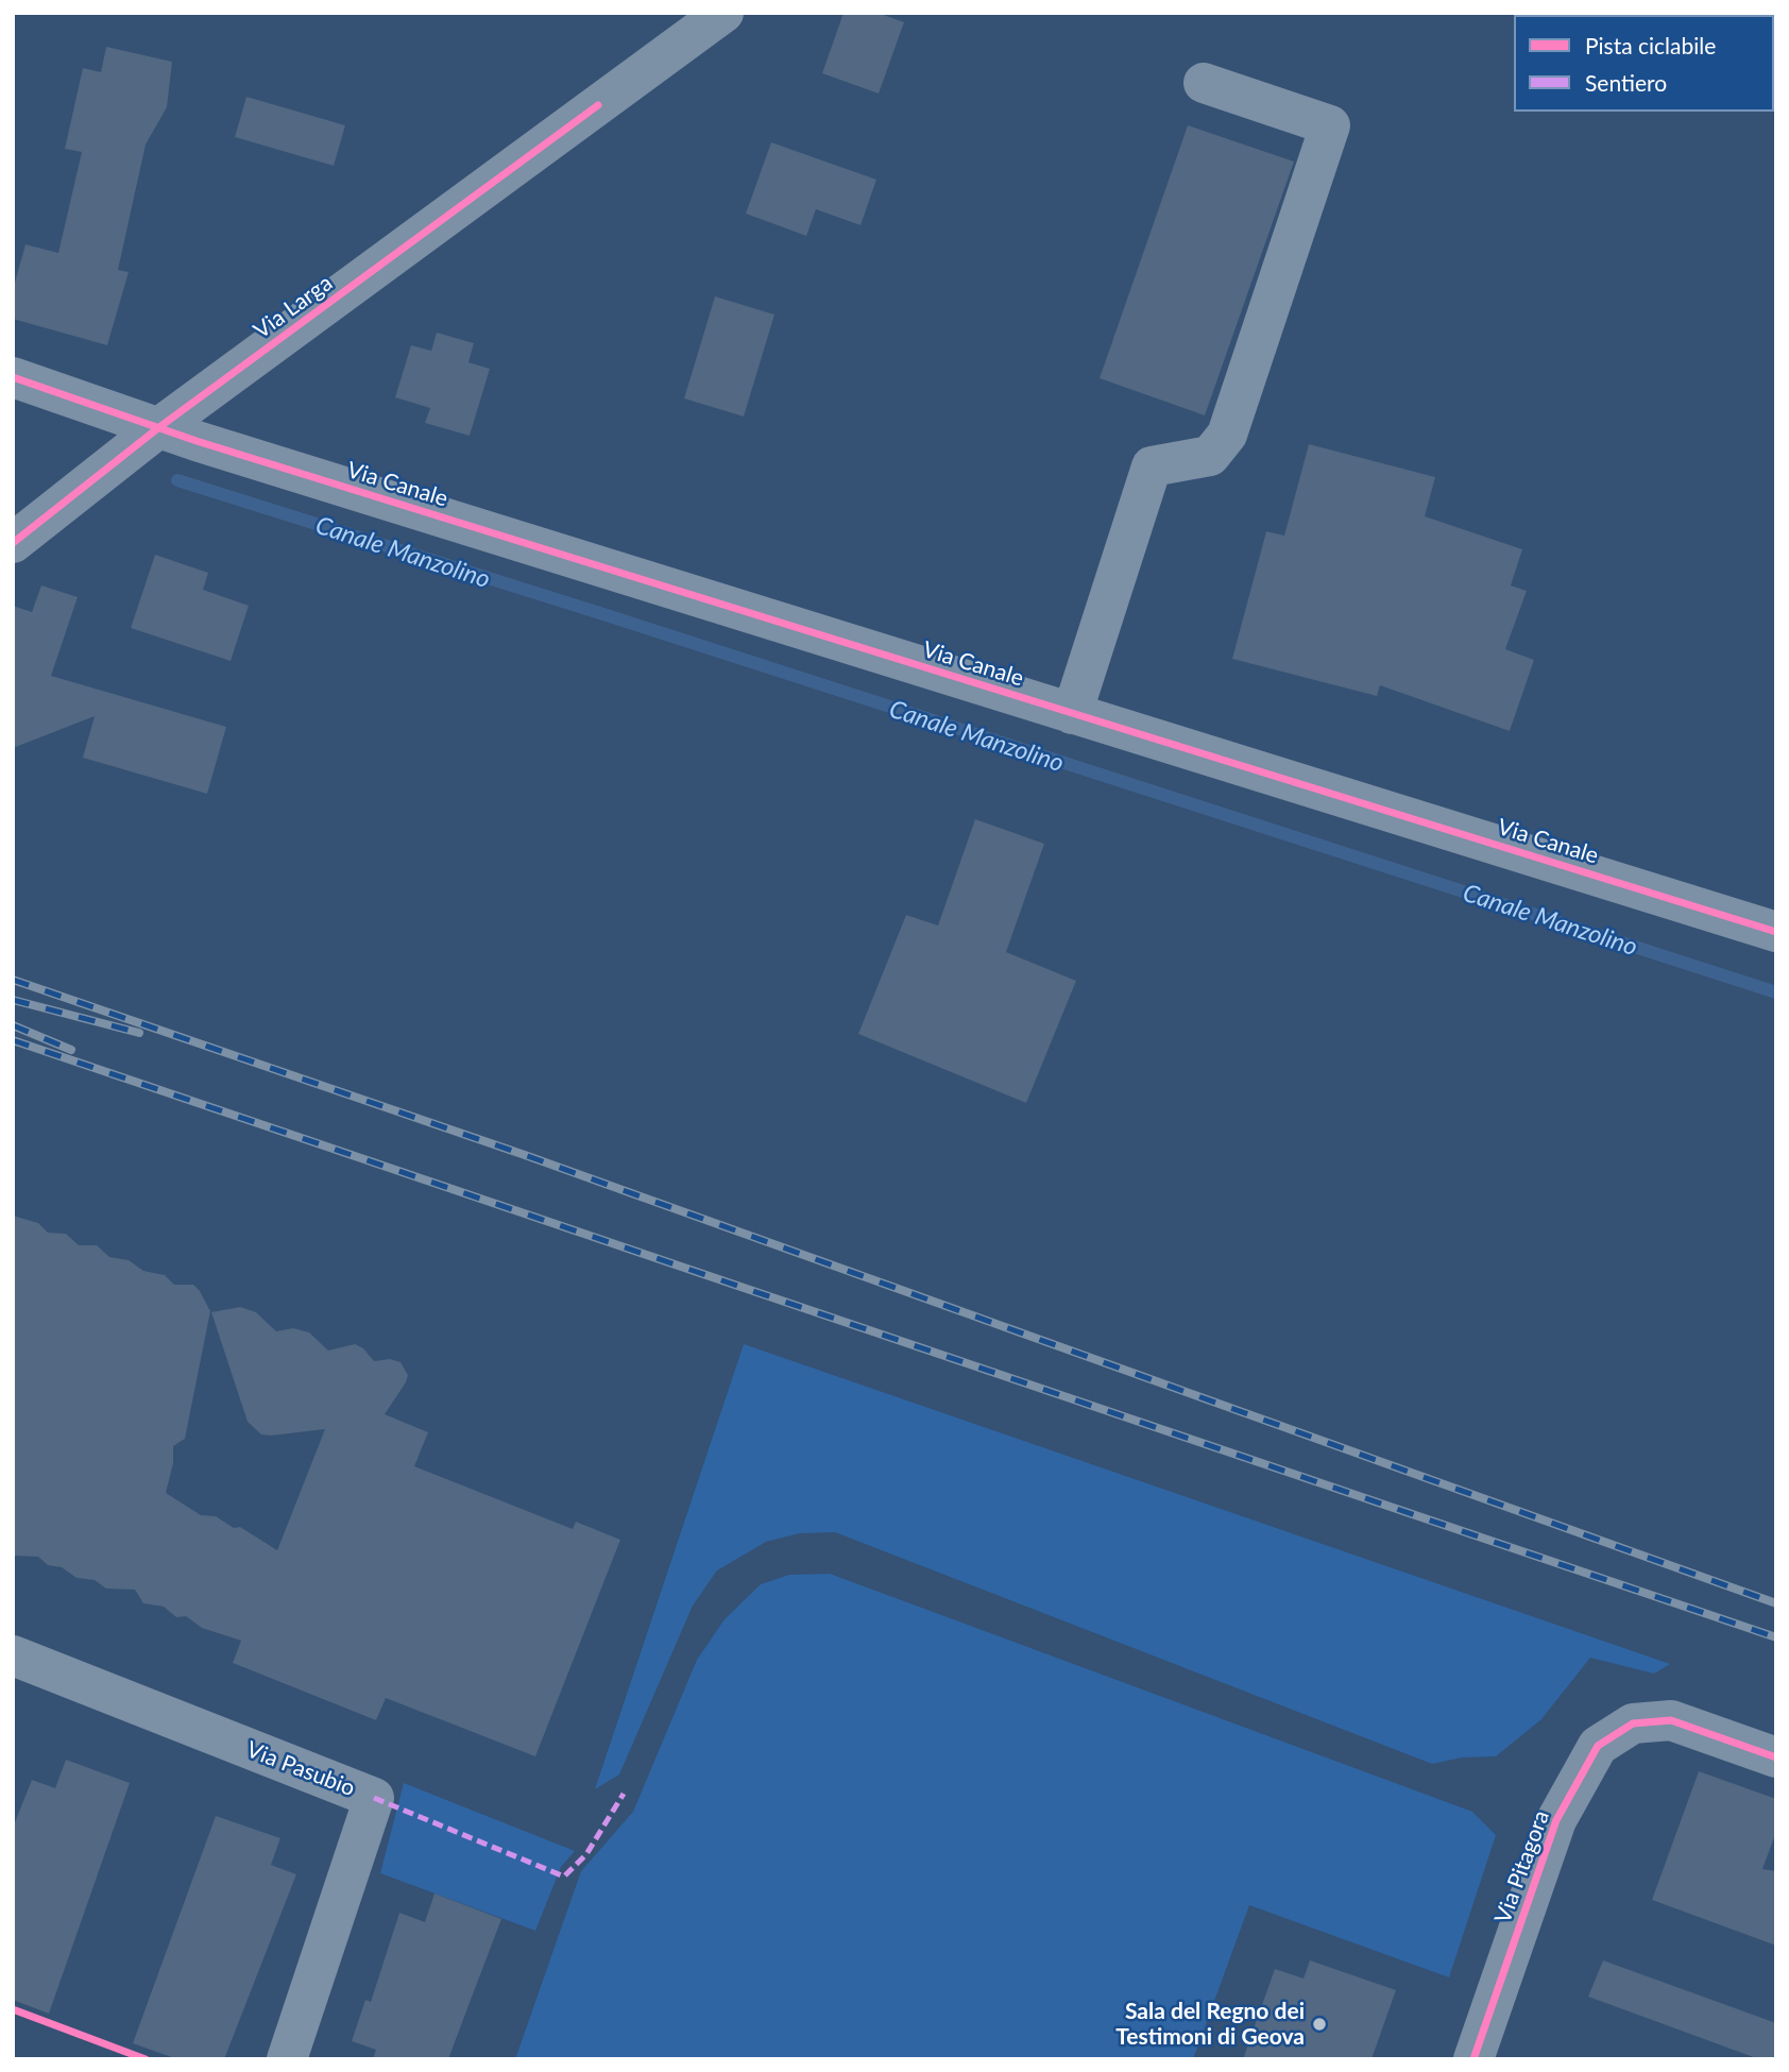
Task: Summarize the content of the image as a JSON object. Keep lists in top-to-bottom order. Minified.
{"streets":{"street":["Via Larga","Via Canale","Via Pasubio","Via Pitagora"]},"crossings":[["Via Larga","Via Canale"]],"water":["Canale Manzolino"],"places":["Sala del Regno dei Testimoni di Geova"],"legend":["Pista ciclabile","Sentiero"]}
